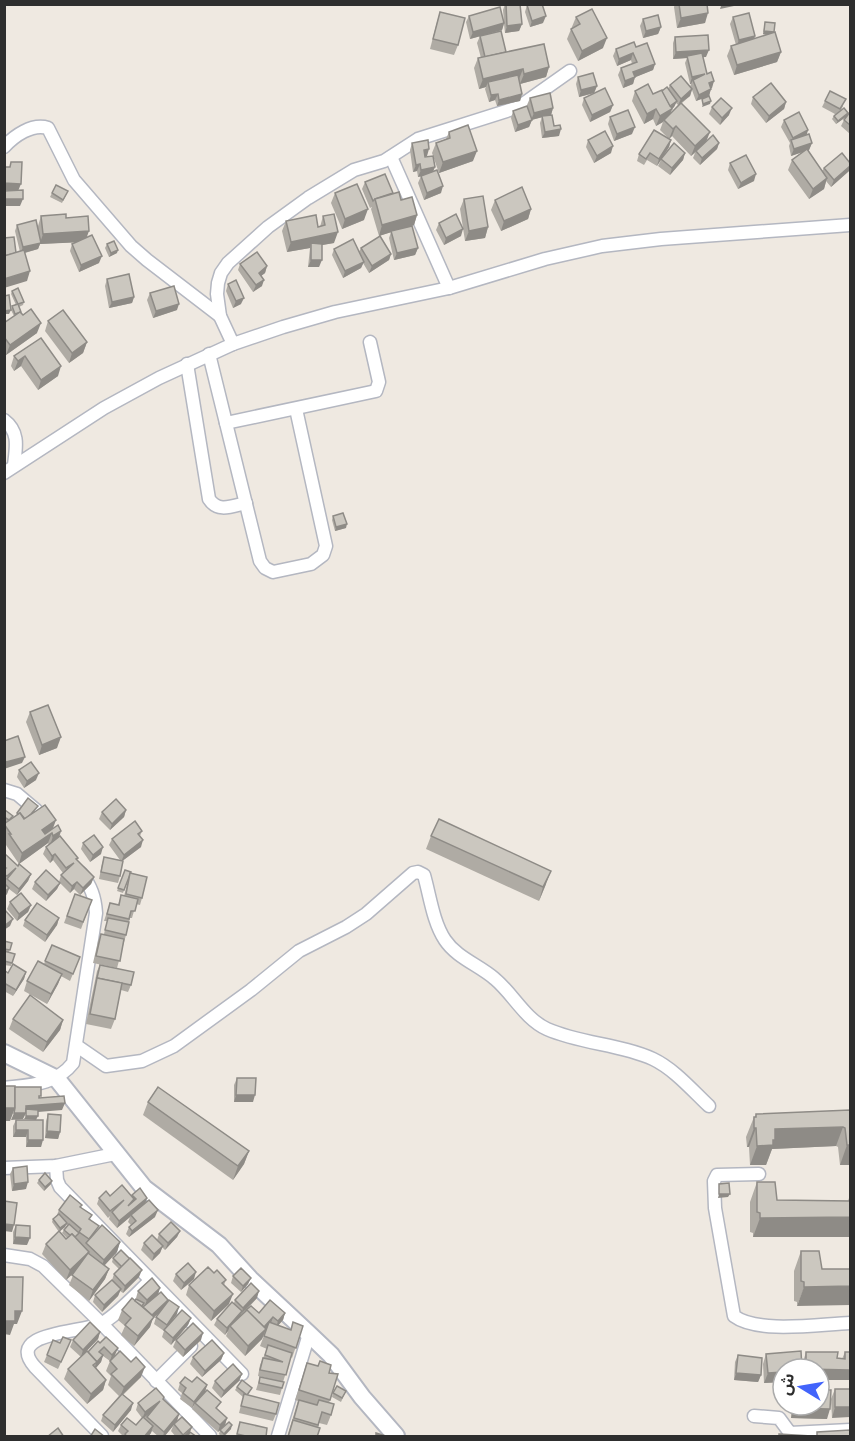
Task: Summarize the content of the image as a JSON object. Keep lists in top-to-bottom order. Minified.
{"north":"left"}
